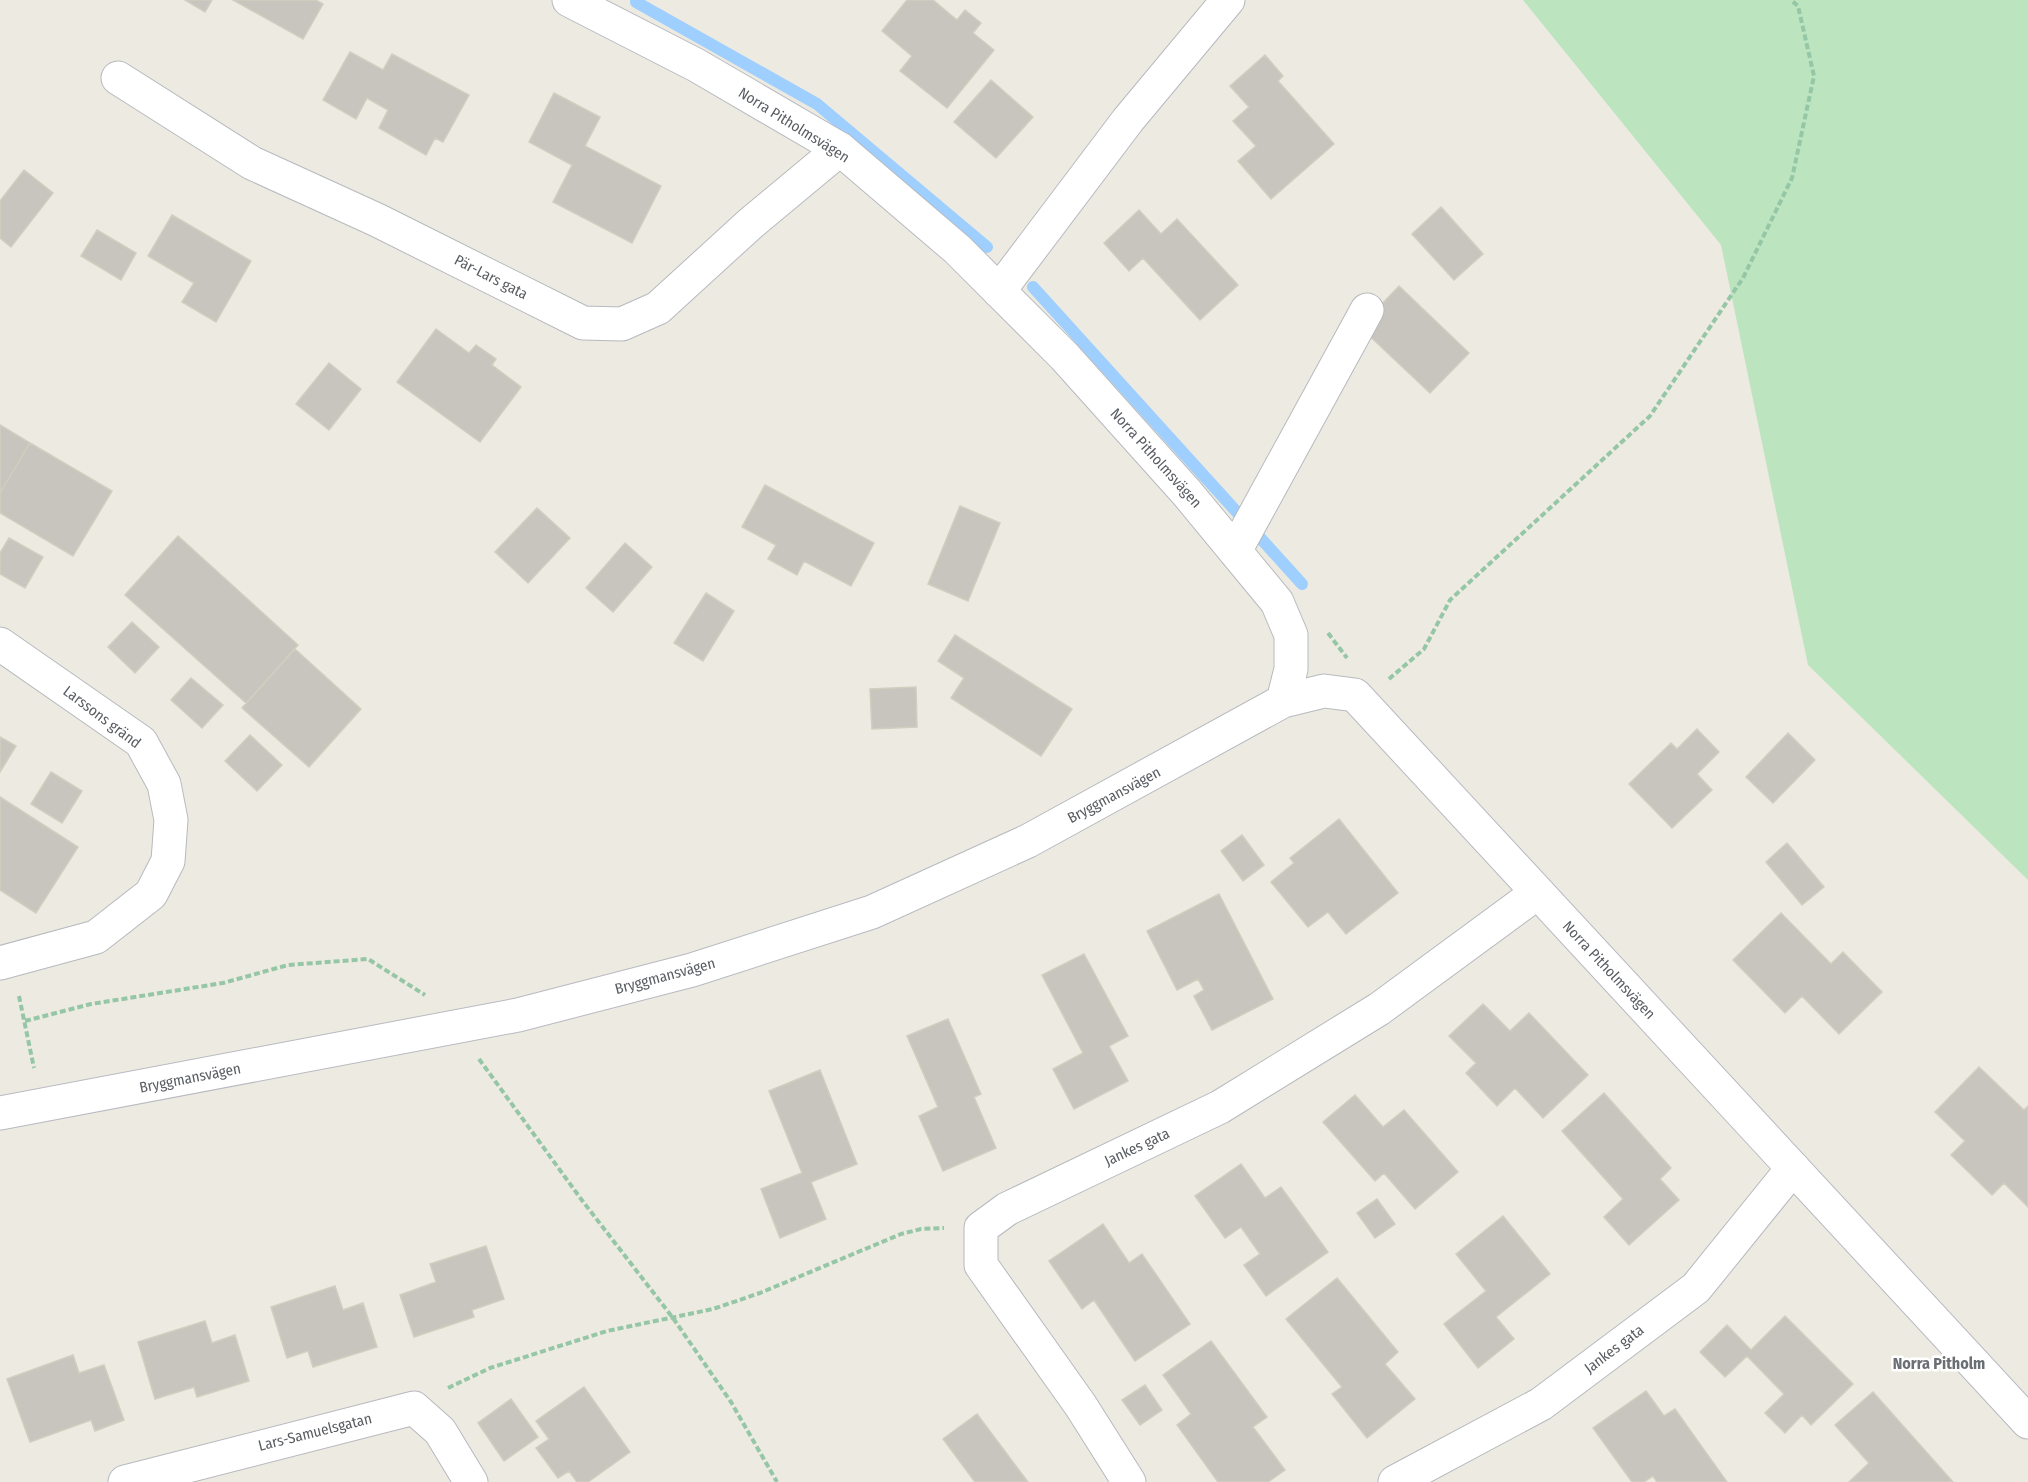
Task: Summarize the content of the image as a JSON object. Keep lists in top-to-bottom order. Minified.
{"streets":{"street":["Norra Pitholmsvägen","Pär-Lars gata","Larssons gränd","Bryggmansvägen","Jankes gata","Lars-Samuelsgatan"]},"crossings":[["Norra Pitholmsvägen","Pär-Lars gata"],["Norra Pitholmsvägen","Bryggmansvägen"],["Norra Pitholmsvägen","Jankes gata"]],"districts":["Norra Pitholm"]}
